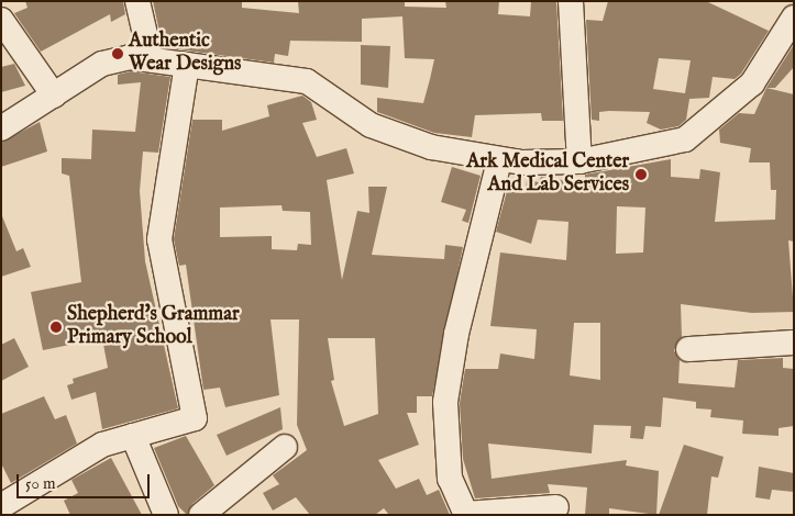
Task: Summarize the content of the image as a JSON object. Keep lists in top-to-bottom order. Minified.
{"places":["Authentic Wear Designs","Ark Medical Center And Lab Services","Shepherd's Grammar Primary School"],"scale_bar":"50 m"}
